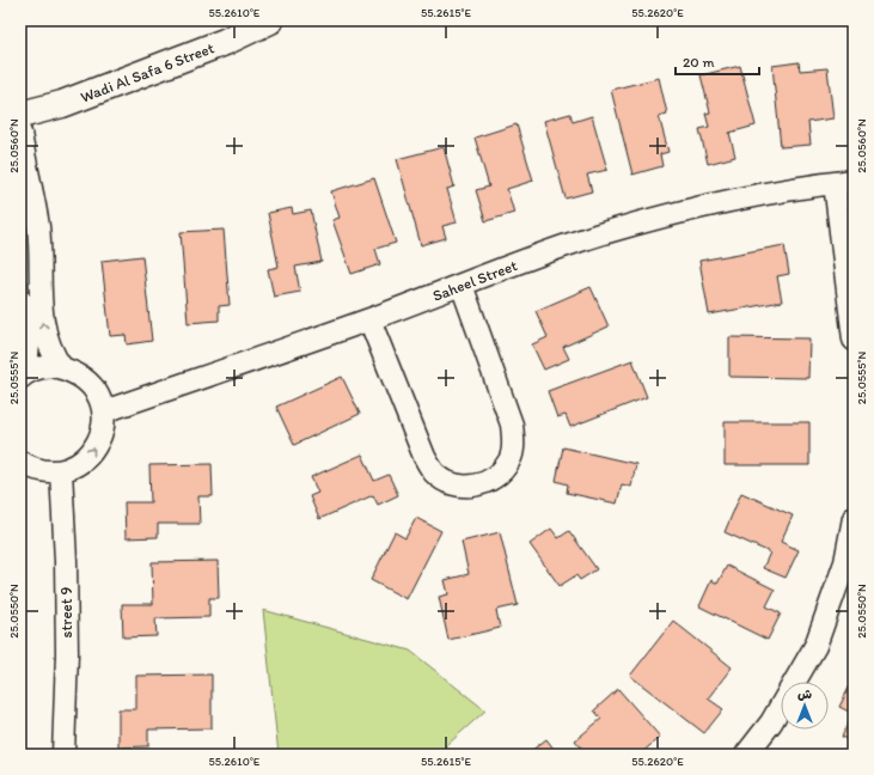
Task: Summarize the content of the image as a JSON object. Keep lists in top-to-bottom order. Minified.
{"streets":{"street":["Wadi Al Safa 6 Street","Saheel Street","street 9"]},"scale_bar":"20 m","north":"top","coordinates":["55.2610°E","55.2615°E","55.2620°E","25.0560°N","25.0555°N","25.0550°N"]}
